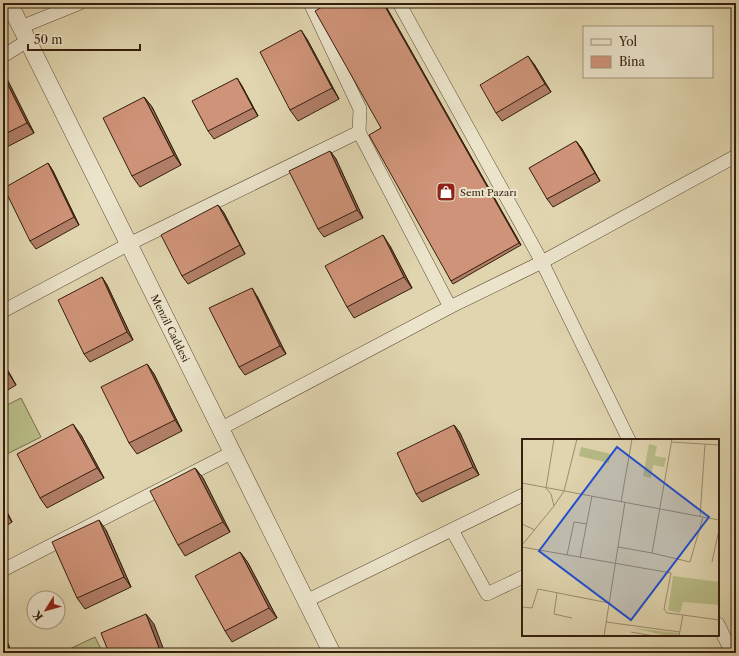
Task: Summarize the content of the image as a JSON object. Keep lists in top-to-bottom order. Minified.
{"streets":{"street":["Menzil Caddesi"]},"places":{"shop":["Semt Pazarı"]},"legend":["Yol","Bina"],"scale_bar":"50 m","north":"bottom left"}
